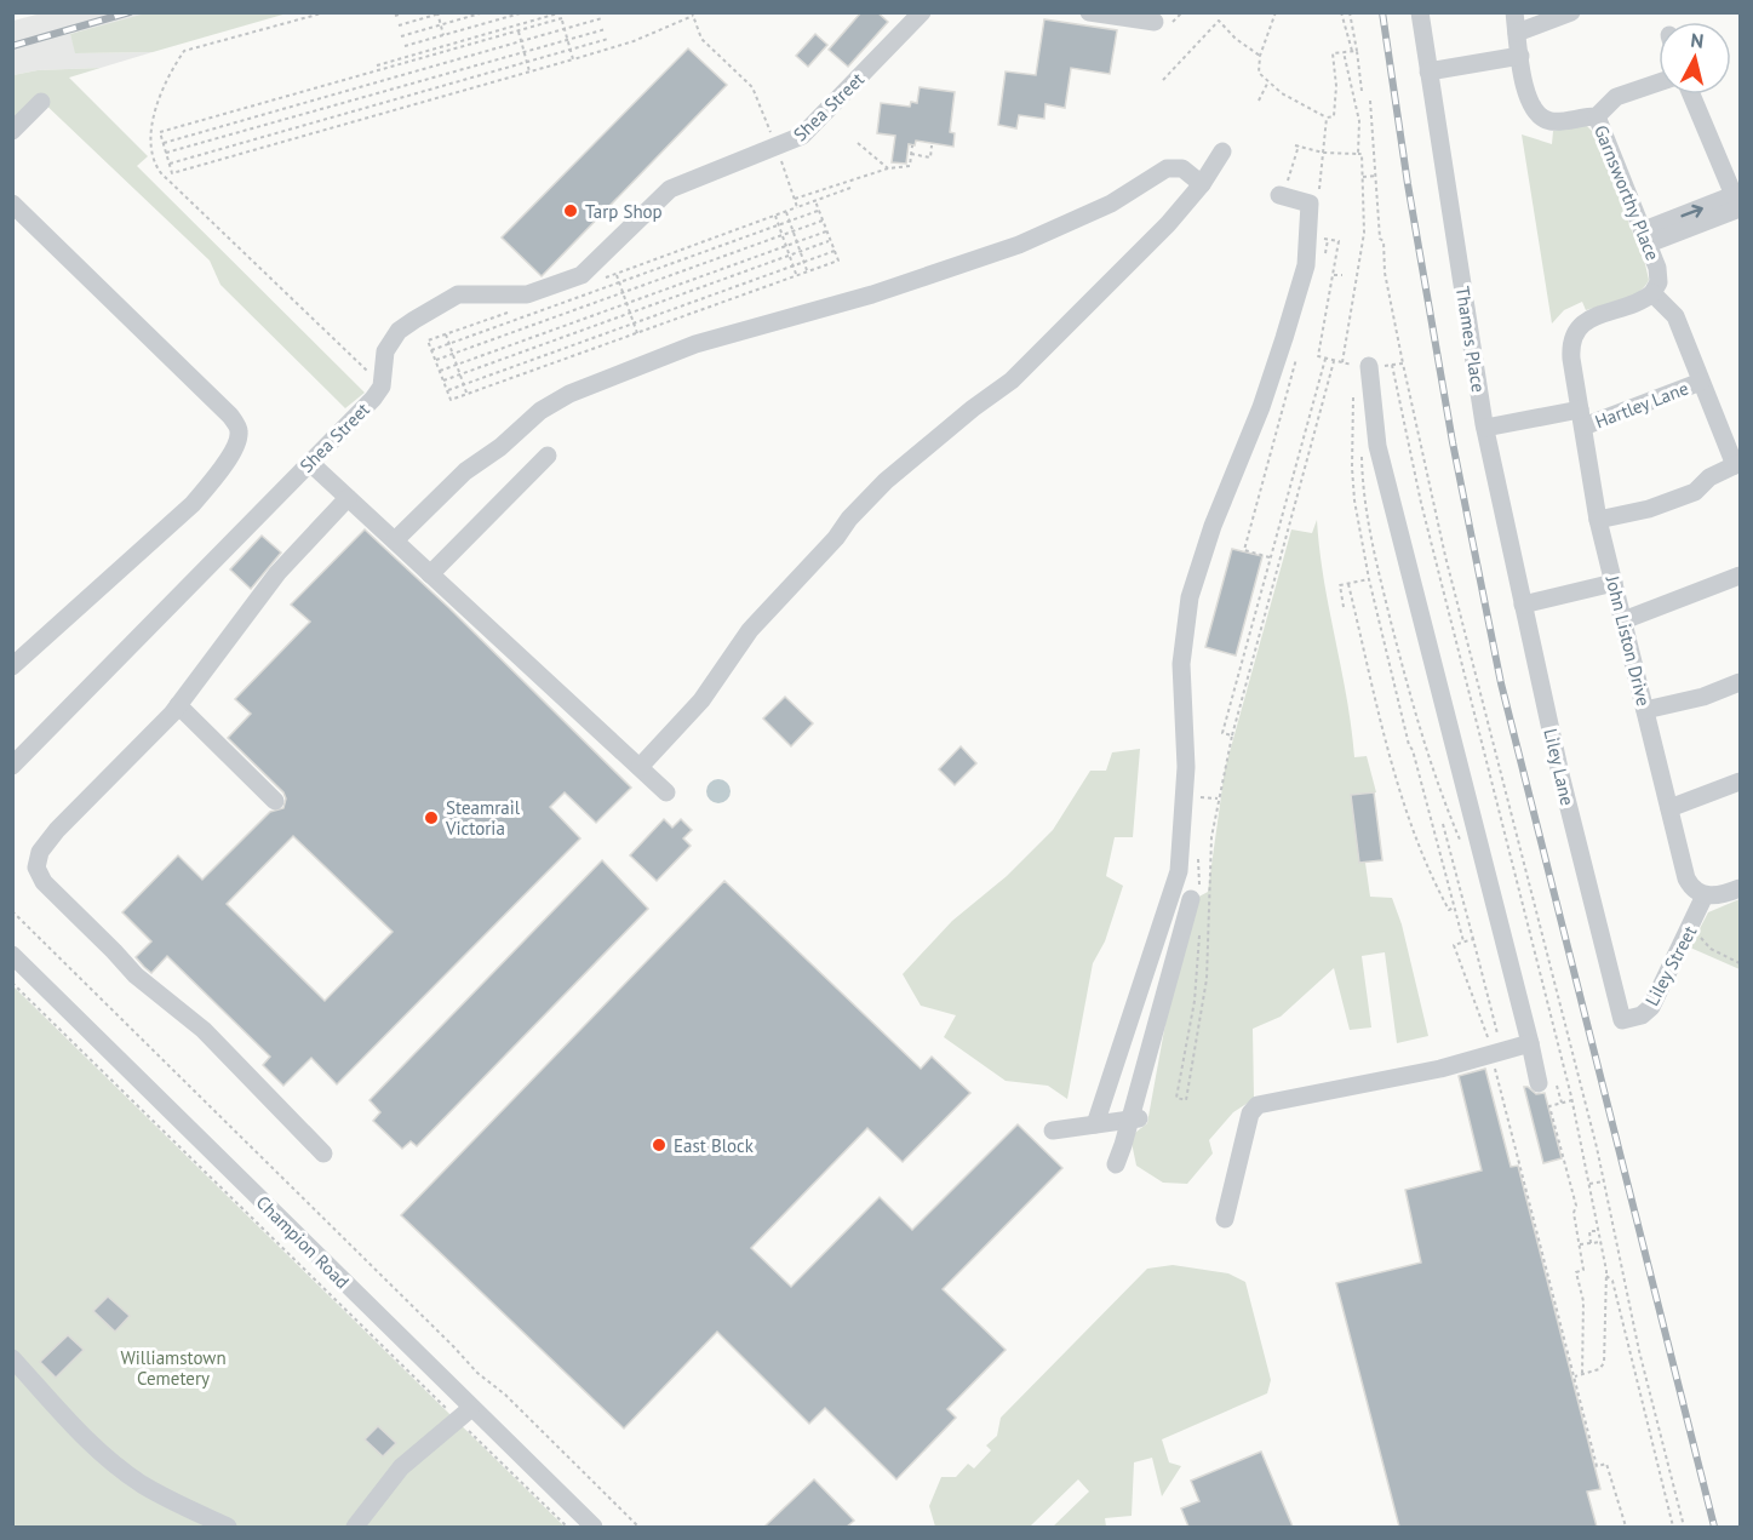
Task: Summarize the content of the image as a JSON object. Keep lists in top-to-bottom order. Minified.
{"streets":{"street":["Shea Street","Garnsworthy Place","Thames Place","Hartley Lane","John Liston Drive","Liley Lane","Liley Street","Champion Road"]},"crossings":[["Garnsworthy Place","John Liston Drive"],["Thames Place","Hartley Lane"],["Thames Place","Liley Lane"],["Hartley Lane","John Liston Drive"],["John Liston Drive","Liley Street"],["Liley Lane","Liley Street"]],"parks":["Williamstown Cemetery"],"places":["Tarp Shop","Steamrail Victoria","East Block"],"north":"top"}
